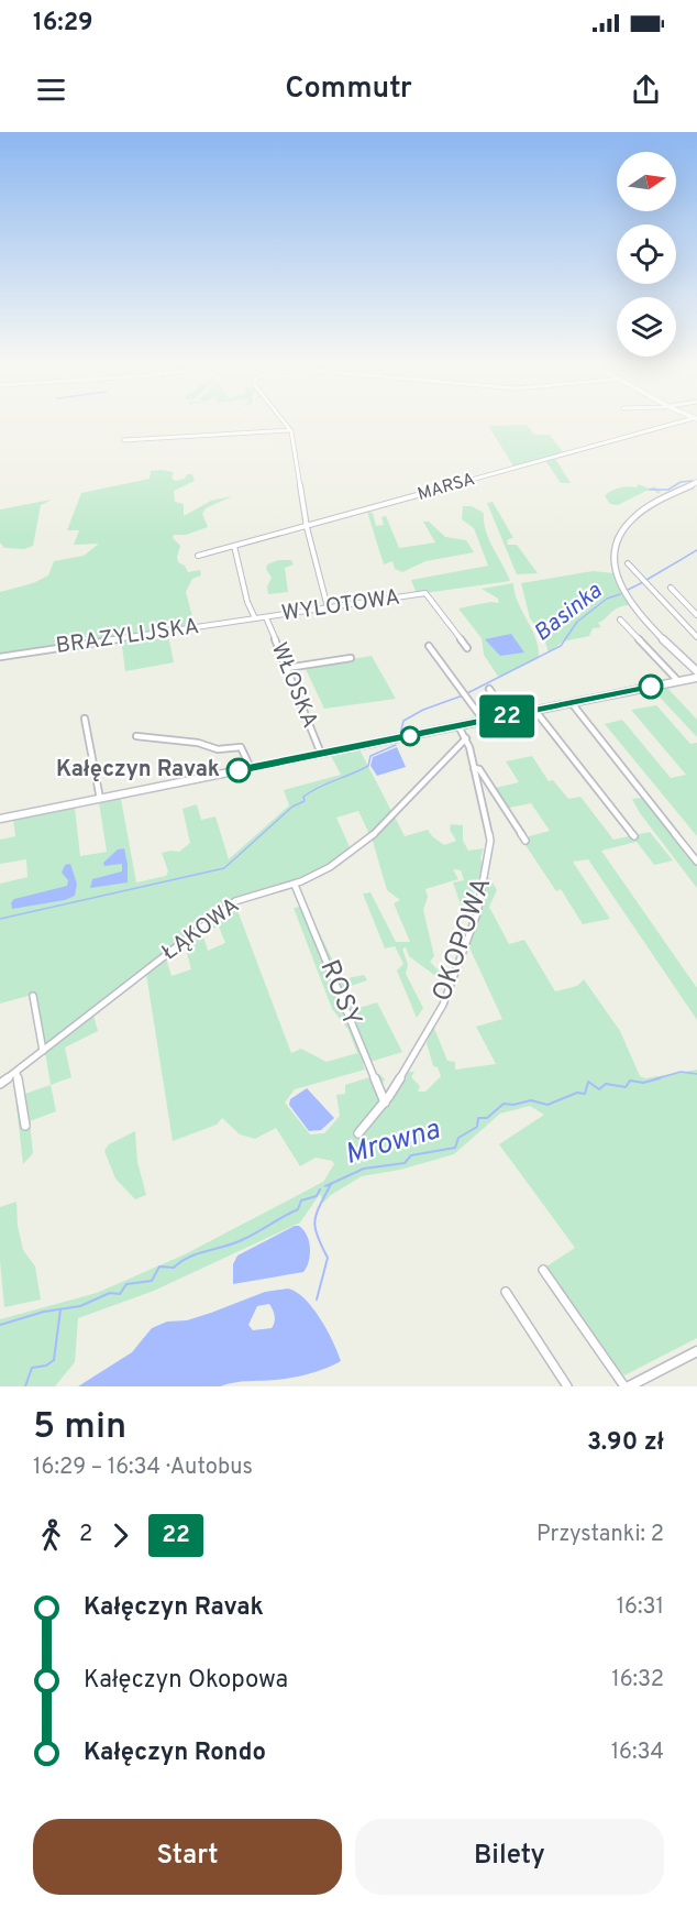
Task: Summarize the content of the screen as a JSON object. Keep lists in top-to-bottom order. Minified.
{"streets":{"street":["MARSA","WYLOTOWA","BRAZYLIJSKA","WŁOSKA","ŁĄKOWA","OKOPOWA","ROSY"]},"crossings":[["WYLOTOWA","BRAZYLIJSKA"],["WYLOTOWA","WŁOSKA"],["ŁĄKOWA","OKOPOWA"],["ŁĄKOWA","ROSY"],["OKOPOWA","ROSY"]],"water":["Basinka","Mrowna"],"places":["Kałęczyn Ravak"],"lines":["bus line 22"],"north":"right","page":{"status":"16:29","header":"Commutr","on_map":"22","heading":["5 min","16:29 – 16:34 · Autobus","3.90 zł"],"legs":["2","22","Przystanki: 2"],"list":[{"name":"Kałęczyn Ravak","value":"16:31"},{"name":"Kałęczyn Okopowa","value":"16:32"},{"name":"Kałęczyn Rondo","value":"16:34"}],"buttons":["Start","Bilety"]}}
